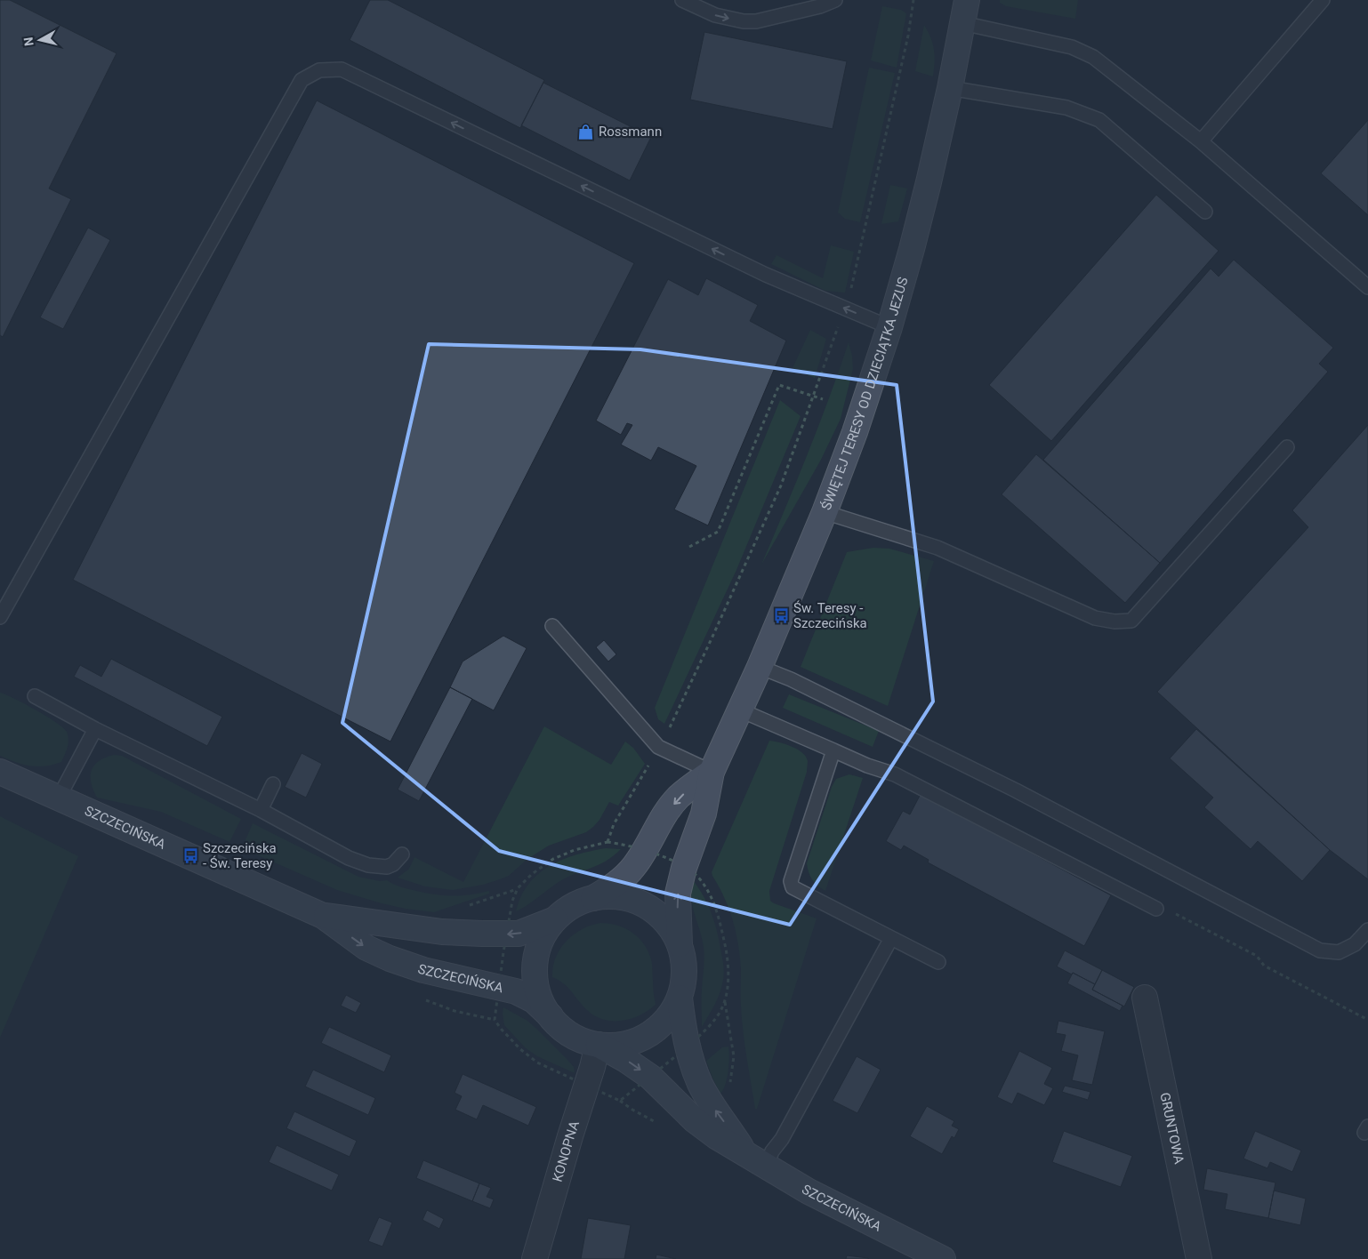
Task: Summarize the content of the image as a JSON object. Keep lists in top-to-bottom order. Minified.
{"streets":{"main road":["ŚWIĘTEJ TERESY OD DZIECIĄTKA JEZUS","SZCZECIŃSKA"],"street":["GRUNTOWA","KONOPNA"]},"crossings":[["ŚWIĘTEJ TERESY OD DZIECIĄTKA JEZUS","SZCZECIŃSKA"],["ŚWIĘTEJ TERESY OD DZIECIĄTKA JEZUS","KONOPNA"],["SZCZECIŃSKA","KONOPNA"]],"places":{"shop":["Rossmann"],"bus stop":["Św. Teresy - Szczecińska","Szczecińska - Św. Teresy"]},"north":"left"}
